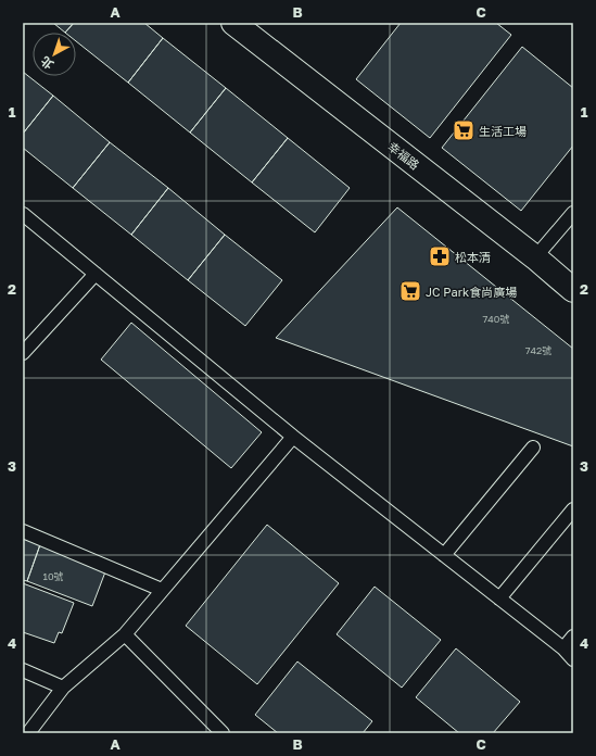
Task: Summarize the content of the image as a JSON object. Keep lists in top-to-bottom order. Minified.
{"streets":{"street":["幸福路"]},"places":{"supermarket":["生活工場","JC Park食尚廣場"],"pharmacy":["松本清"]},"house_numbers":["740號","742號","10號"],"north":"bottom left","grid":{"columns":["A","B","C"],"rows":["1","2","3","4"]}}
